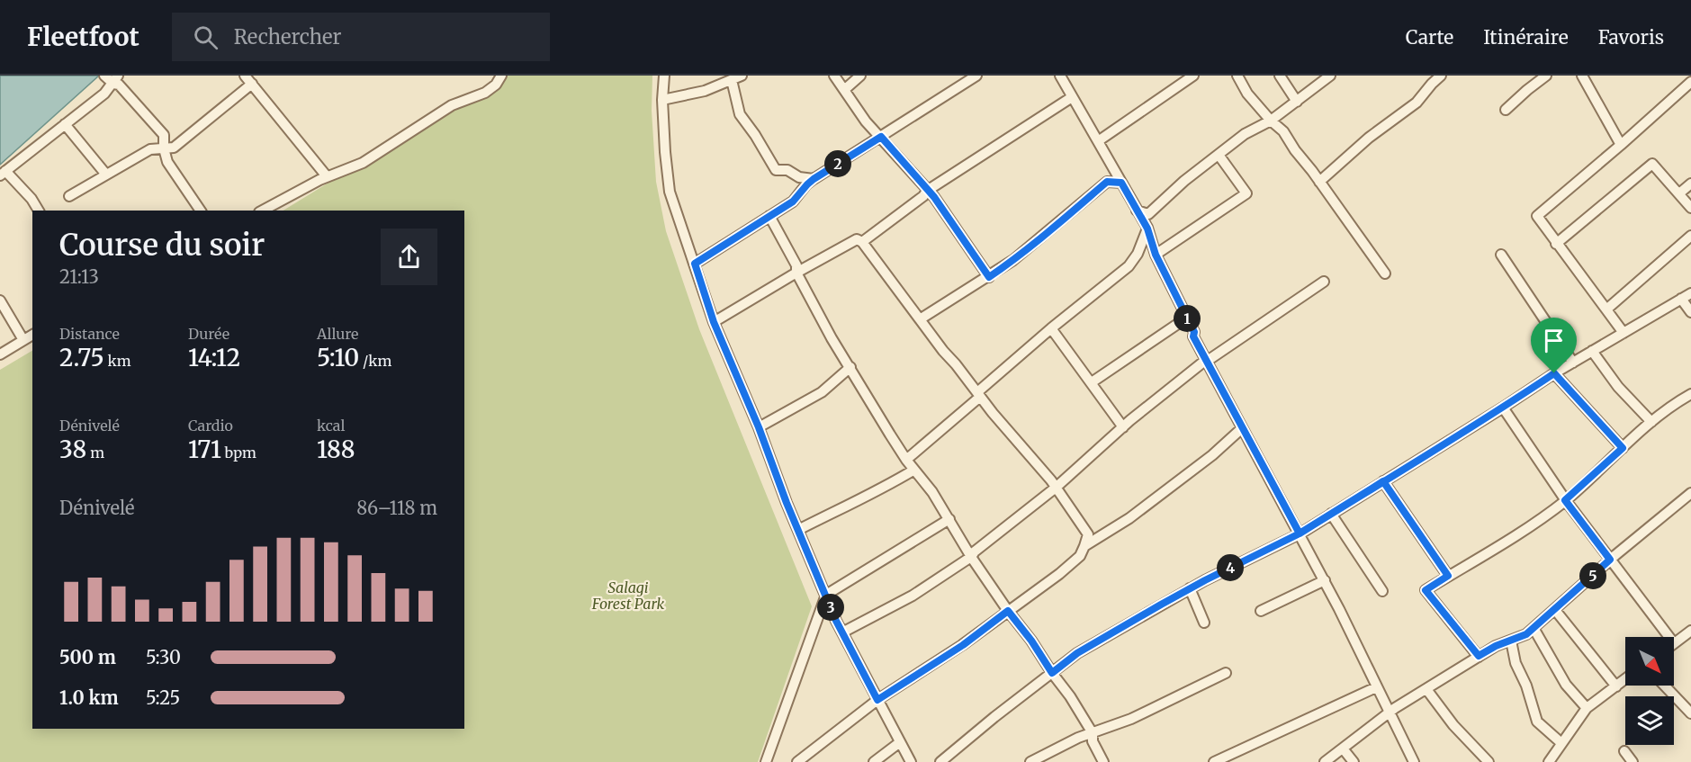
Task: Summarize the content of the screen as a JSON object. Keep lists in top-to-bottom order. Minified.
{"parks":["Salagi Forest Park"],"north":"bottom right","page":{"header":"Fleetfoot","search":"Rechercher","nav":["Carte","Itinéraire","Favoris"],"pins":["2","1","4","5","3"],"heading":["Course du soir","21:13"],"stats":[["Distance","2.75 km"],["Durée","14:12"],["Allure","5:10 /km"],["Dénivelé","38 m"],["Cardio","171 bpm"],["kcal","188"]],"chart":["Dénivelé","86–118 m"],"list":[{"name":"500 m","note":"5:30"},{"name":"1.0 km","note":"5:25"}]}}
